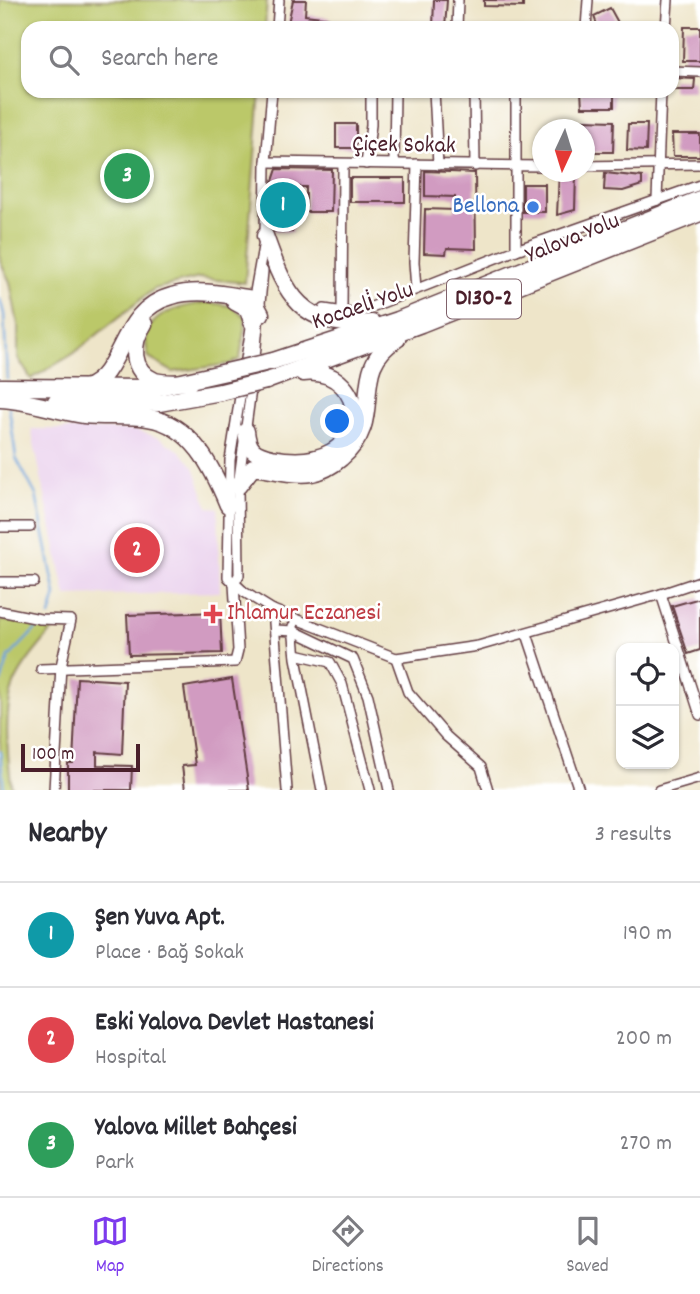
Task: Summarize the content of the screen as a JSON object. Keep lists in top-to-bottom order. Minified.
{"streets":{"highway":["Yalova Yolu","D130-2","Kocaeli̇ Yolu"],"street":["Çiçek Sokak"]},"crossings":[["Yalova Yolu","D130-2"],["Yalova Yolu","Kocaeli̇ Yolu"],["D130-2","Kocaeli̇ Yolu"]],"places":{"other":["Bellona"],"health":["Ihlamur Eczanesi"]},"scale_bar":"100 m","north":"bottom","page":{"search":"Search here","pins":["3","1","2"],"scale":"100 m","heading":["Nearby","3 results"],"list":[{"mark":"1","name":"Şen Yuva Apt.","note":"Place · Bağ Sokak","value":"190 m"},{"mark":"2","name":"Eski Yalova Devlet Hastanesi","note":"Hospital","value":"200 m"},{"mark":"3","name":"Yalova Millet Bahçesi","note":"Park","value":"270 m"}],"nav":["Map","Directions","Saved"]}}
